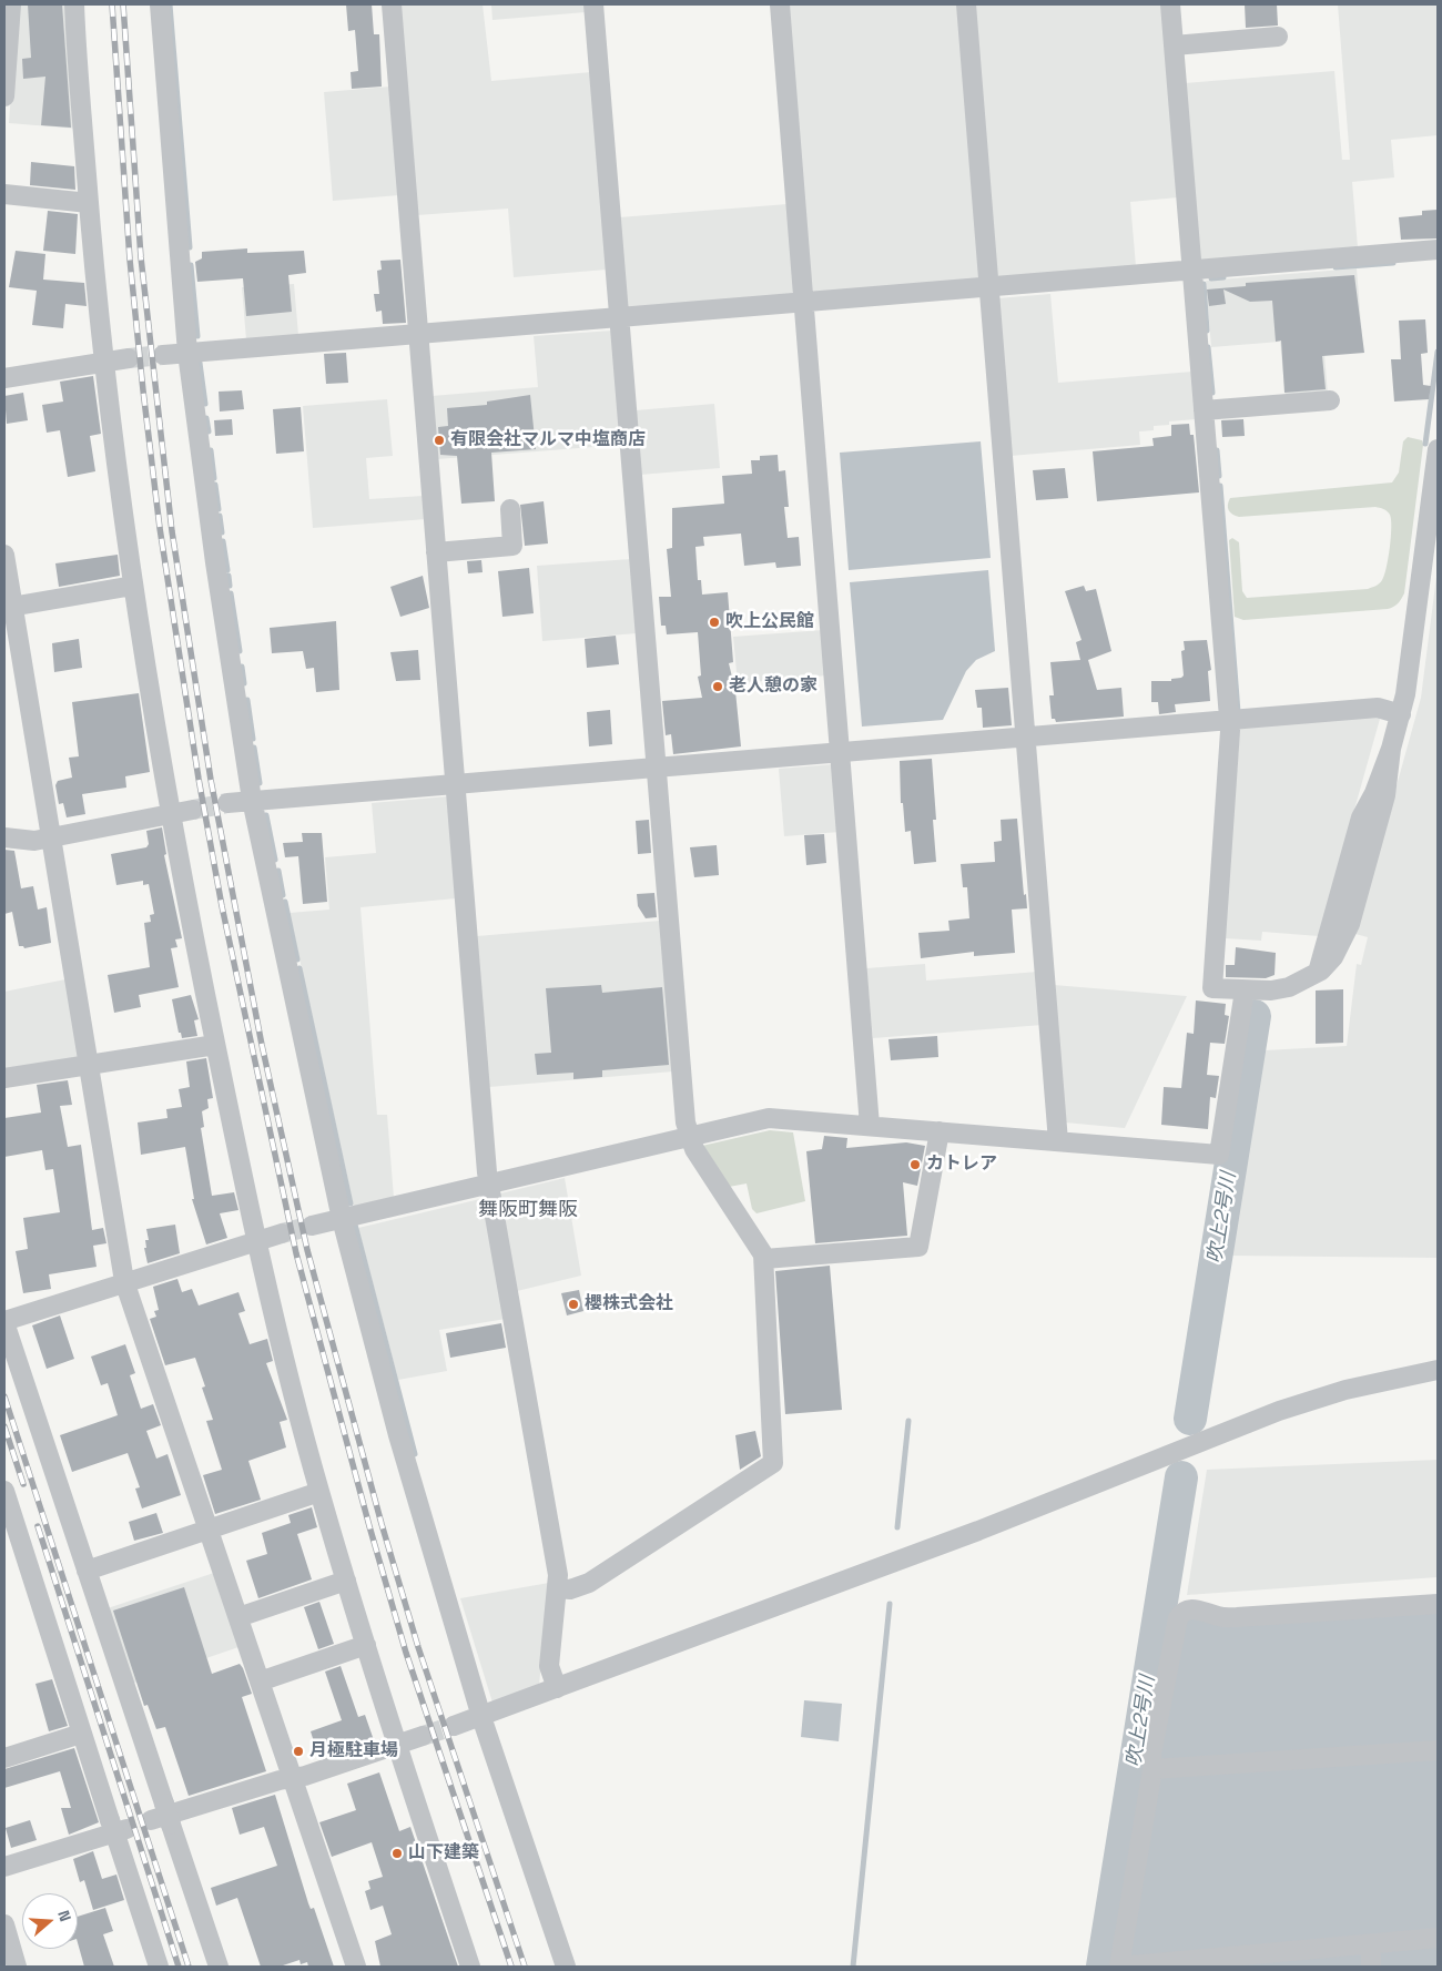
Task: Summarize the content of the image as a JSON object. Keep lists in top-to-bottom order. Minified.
{"districts":["舞阪町舞阪"],"water":["吹上2号川"],"places":["有限会社マルマ中塩商店","吹上公民館","老人憩の家","カトレア","櫻株式会社","月極駐車場","山下建築"],"north":"right"}
